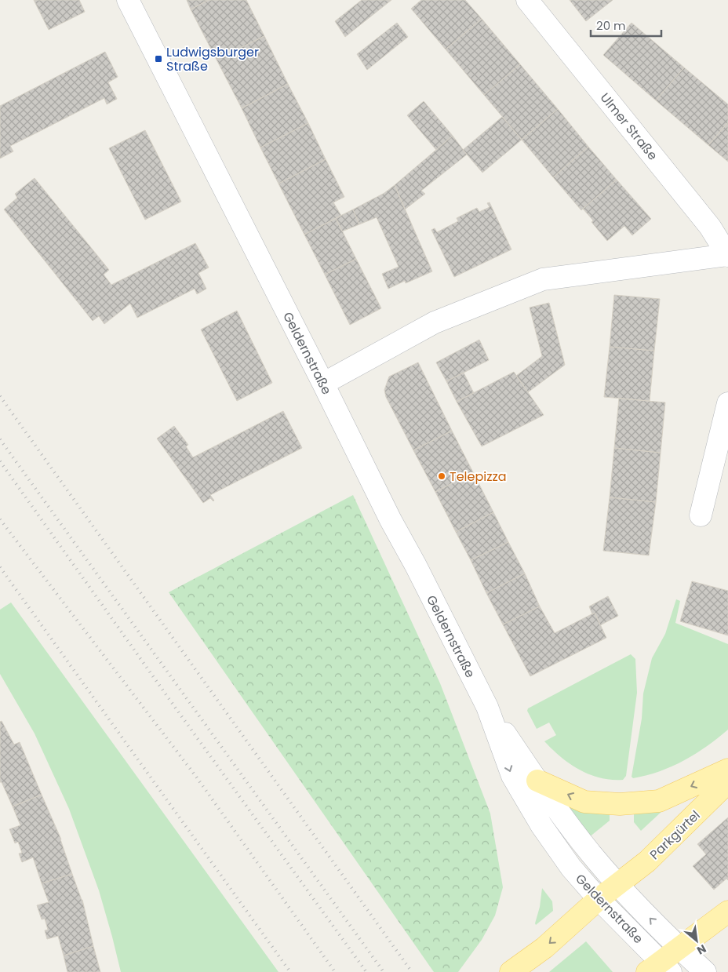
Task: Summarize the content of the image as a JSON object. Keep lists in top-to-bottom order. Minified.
{"streets":{"main road":["Parkgürtel"],"street":["Ulmer Straße","Geldernstraße"]},"crossings":[["Ulmer Straße","Geldernstraße"],["Geldernstraße","Parkgürtel"]],"one_way":["Parkgürtel"],"places":{"transit":["Ludwigsburger Straße"],"other":["Telepizza"]},"scale_bar":"20 m","north":"bottom right"}
